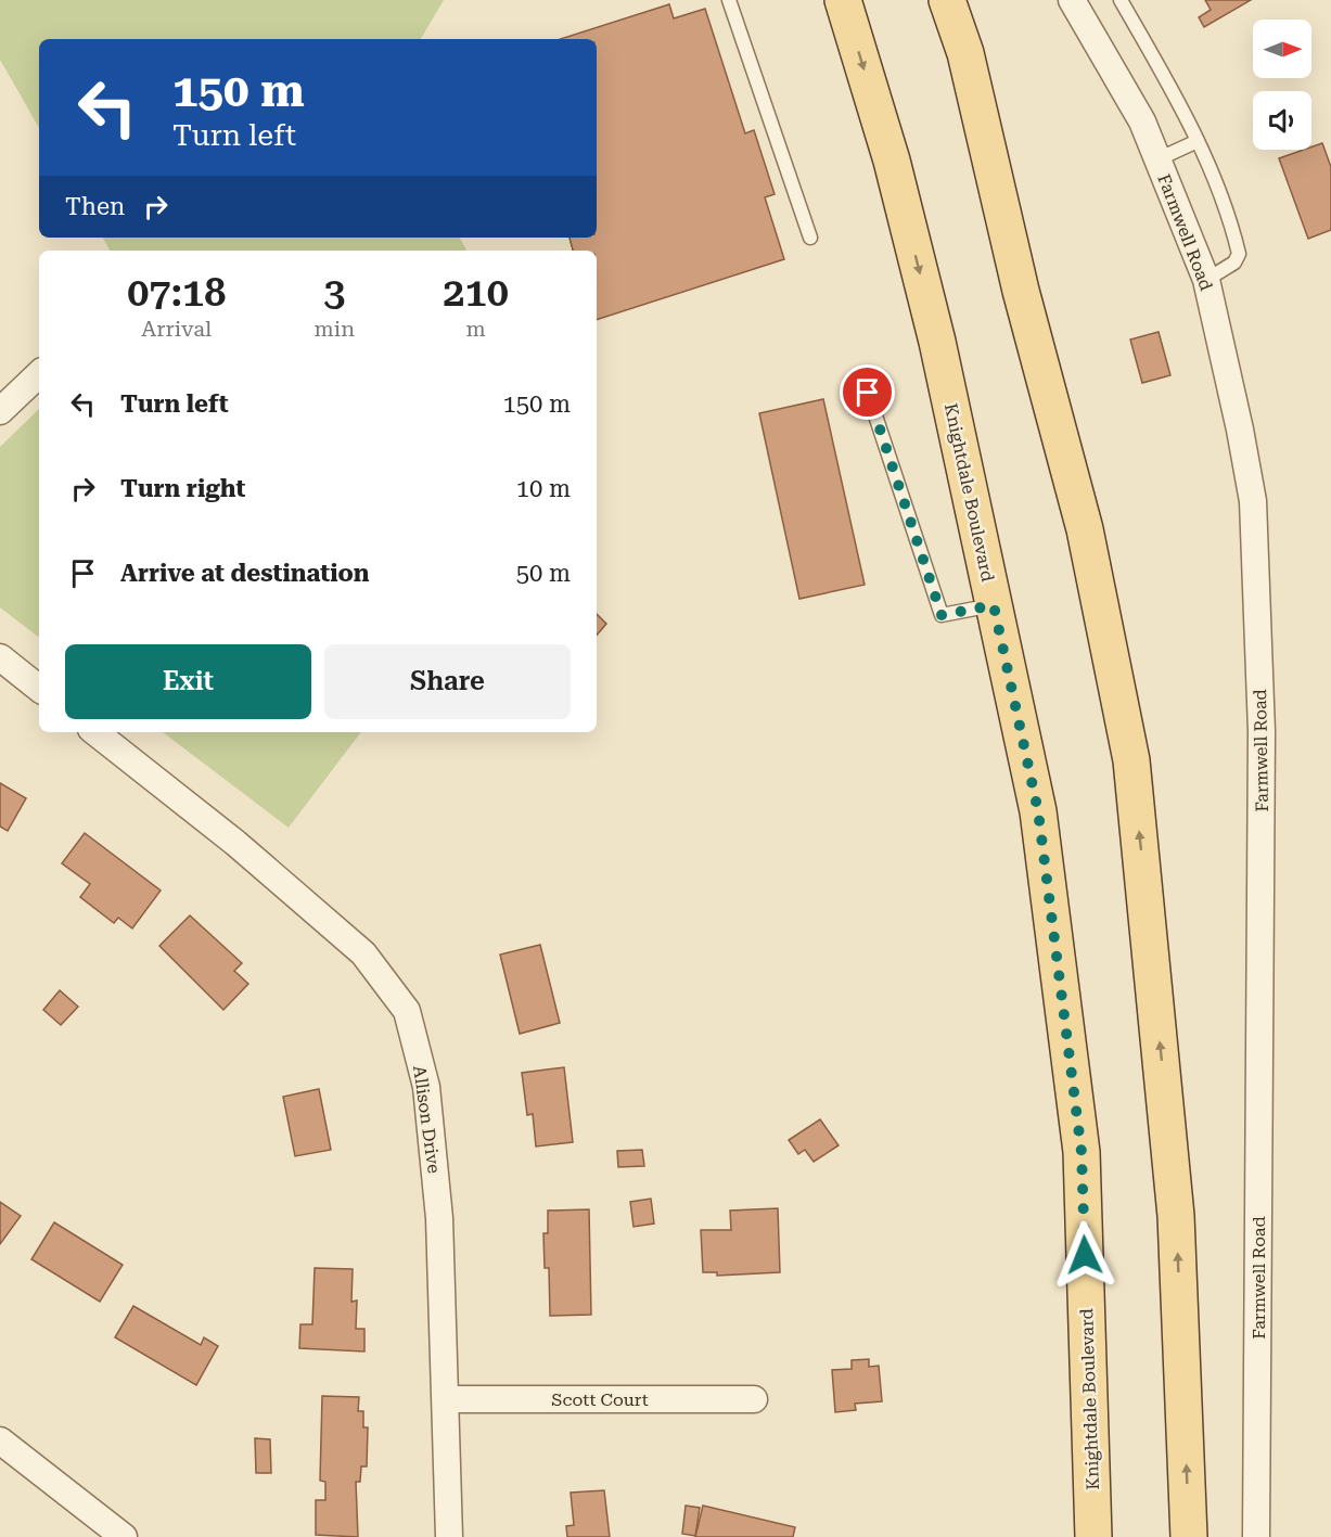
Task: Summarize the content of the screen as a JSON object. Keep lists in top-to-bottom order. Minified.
{"streets":{"main road":["Knightdale Boulevard"],"street":["Farmwell Road","Allison Drive","Scott Court"]},"crossings":[["Allison Drive","Scott Court"]],"north":"right","page":{"turn":["150 m","Turn left"],"then":"Then","eta":["07:18","Arrival","3","min","210","m"],"list":[{"name":"Turn left","value":"150 m"},{"name":"Turn right","value":"10 m"},{"name":"Arrive at destination","value":"50 m"}],"buttons":["Exit","Share"]}}
